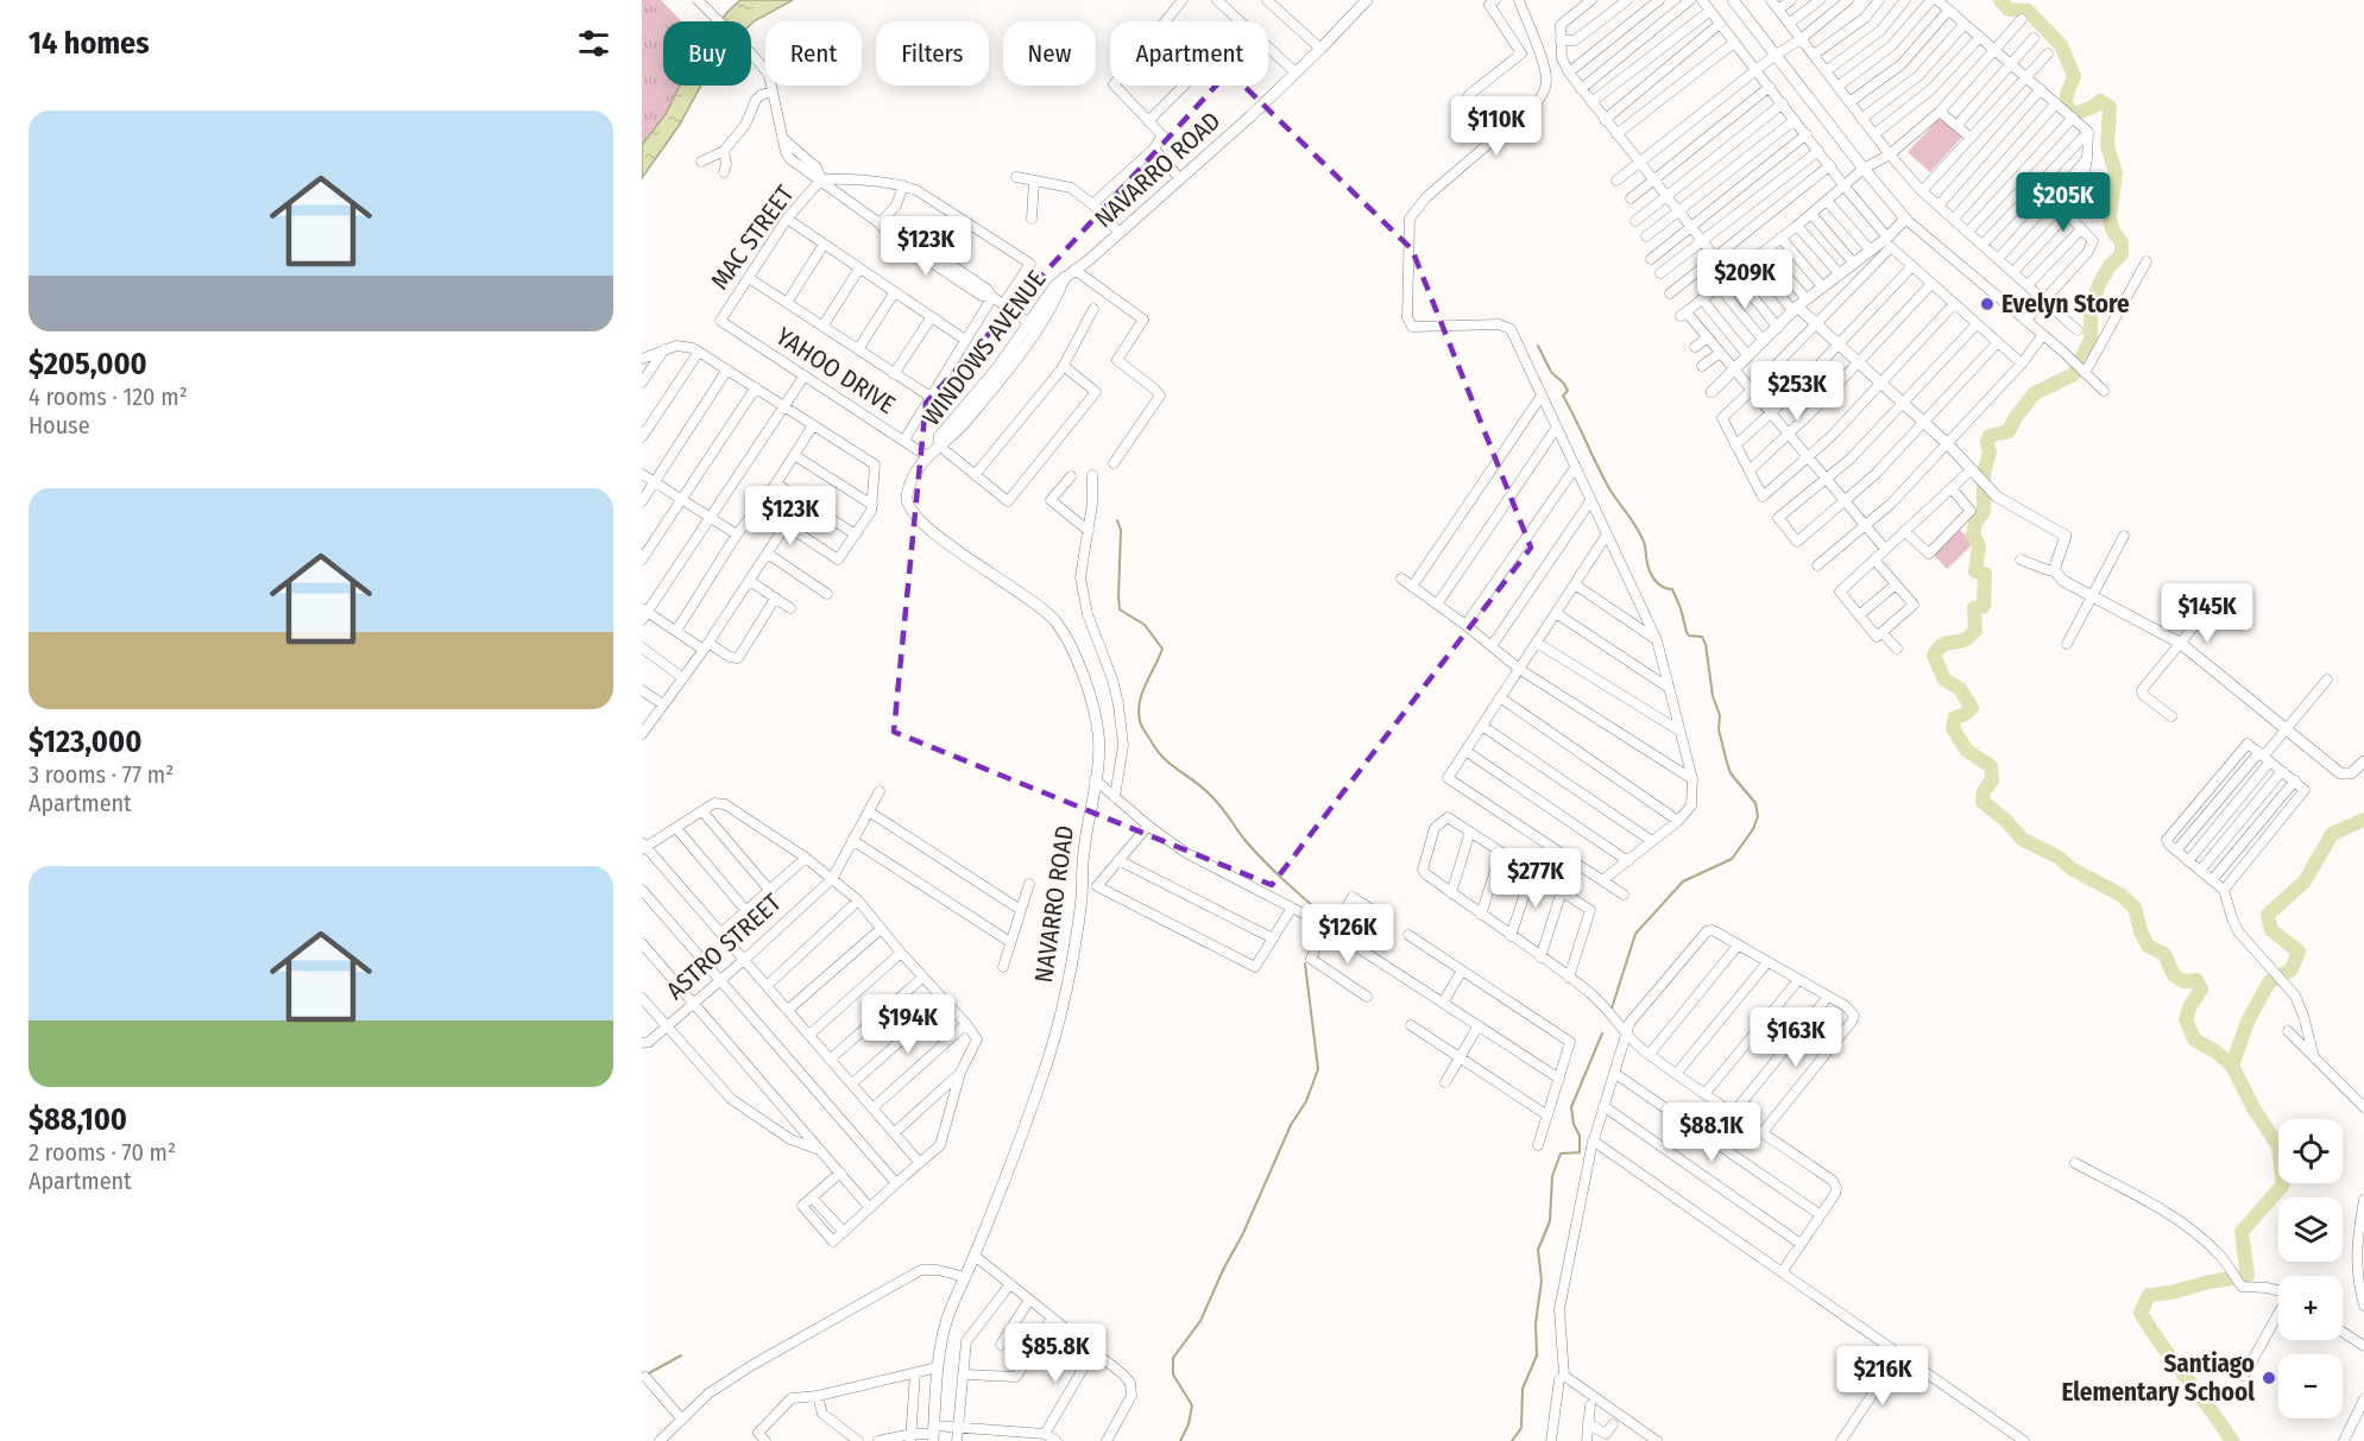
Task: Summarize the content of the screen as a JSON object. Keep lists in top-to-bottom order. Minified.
{"streets":{"street":["NAVARRO ROAD","MAC STREET","WINDOWS AVENUE","YAHOO DRIVE","ASTRO STREET"]},"crossings":[["NAVARRO ROAD","WINDOWS AVENUE"],["NAVARRO ROAD","YAHOO DRIVE"],["MAC STREET","YAHOO DRIVE"]],"places":["Evelyn Store","Santiago Elementary School"],"page":{"heading":"14 homes","chip":["Buy","Rent","Filters","New","Apartment"],"list":[{"name":"$205,000","note":"4 rooms · 120 m² · House"},{"name":"$123,000","note":"3 rooms · 77 m² · Apartment"},{"name":"$88,100","note":"2 rooms · 70 m² · Apartment"}],"price":["$110K","$205K","$123K","$209K","$253K","$123K","$145K","$277K","$126K","$194K","$163K","$88.1K","$85.8K","$216K"],"map_buttons":["+","−"]}}
